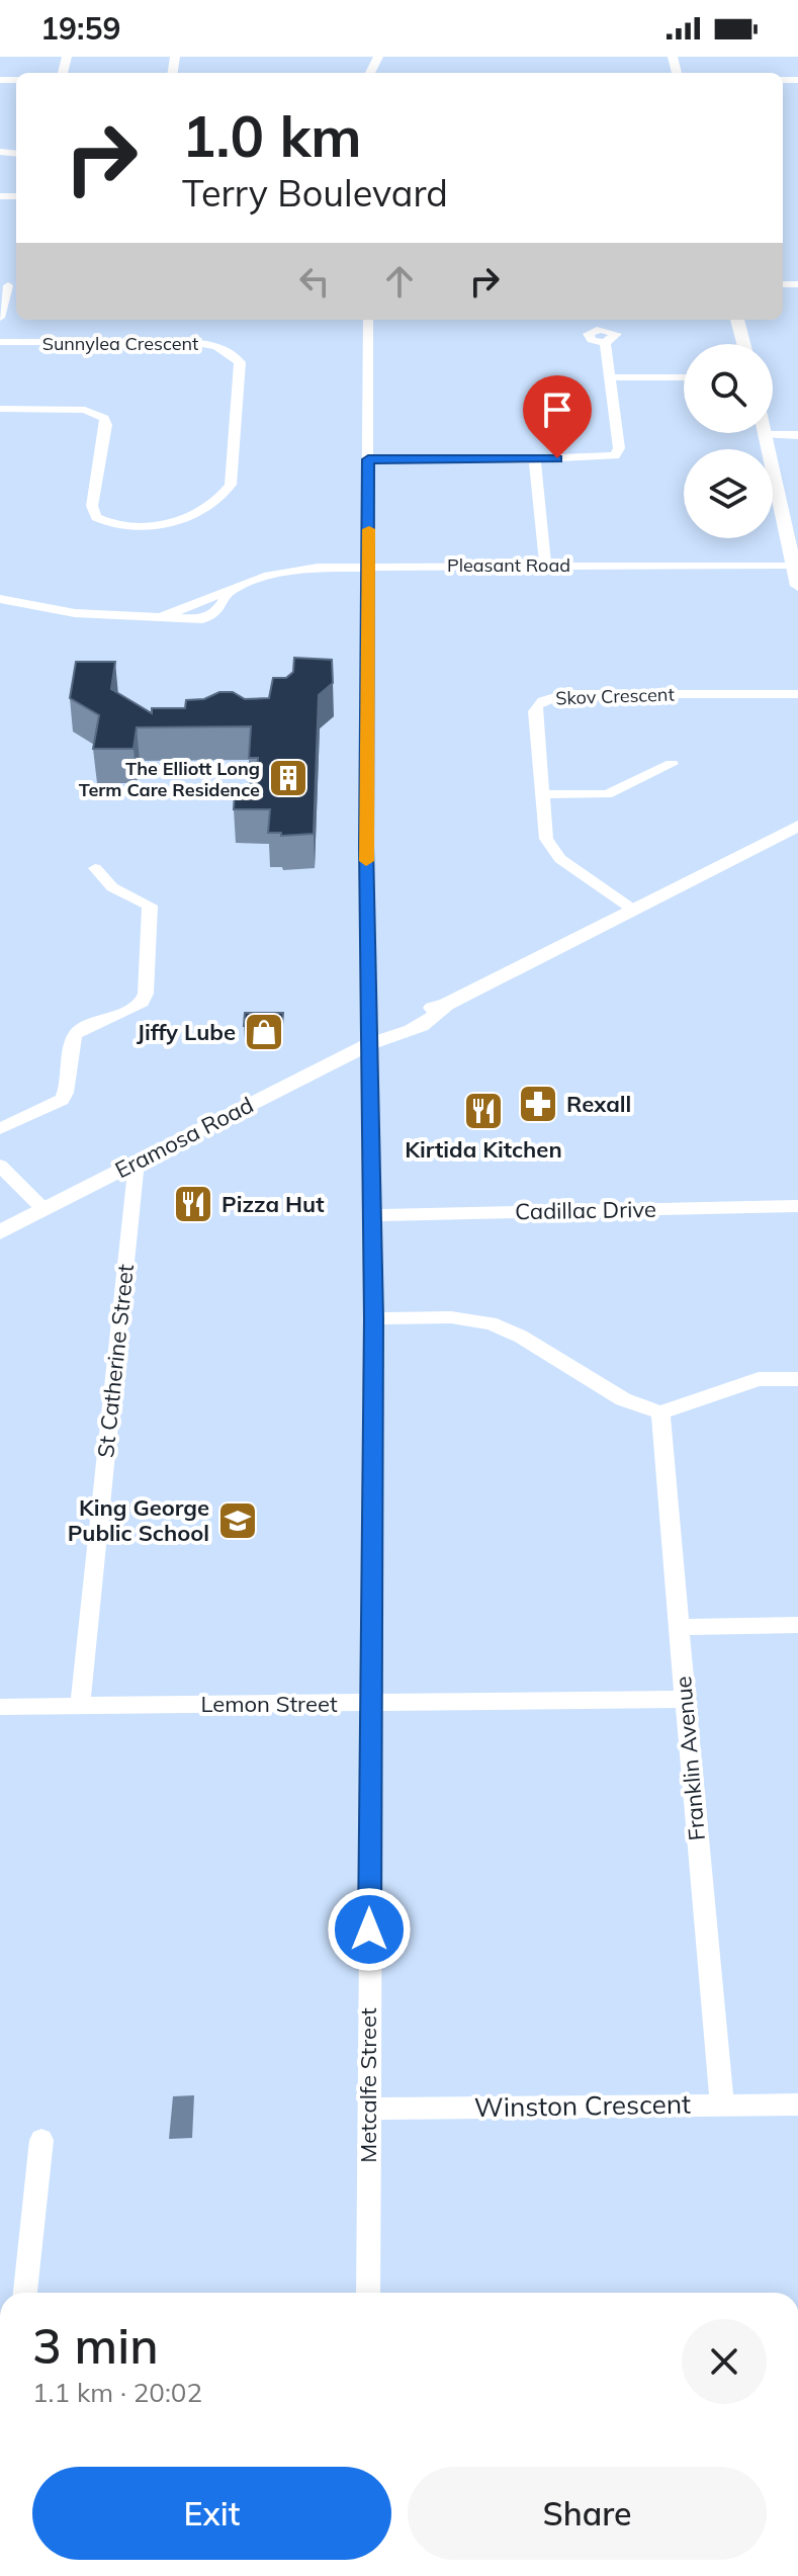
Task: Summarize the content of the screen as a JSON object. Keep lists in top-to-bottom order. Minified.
{"streets":{"main road":["Eramosa Road"],"street":["Sunnylea Crescent","Pleasant Road","Skov Crescent","Cadillac Drive","St Catherine Street","Lemon Street","Franklin Avenue","Metcalfe Street","Winston Crescent"]},"crossings":[["Pleasant Road","Metcalfe Street"],["Skov Crescent","Eramosa Road"],["Eramosa Road","St Catherine Street"],["Eramosa Road","Metcalfe Street"],["Cadillac Drive","Metcalfe Street"],["St Catherine Street","Lemon Street"],["Lemon Street","Franklin Avenue"],["Lemon Street","Metcalfe Street"],["Franklin Avenue","Winston Crescent"],["Metcalfe Street","Winston Crescent"]],"places":{"building":["The Elliott Long Term Care Residence"],"shop":["Jiffy Lube"],"pharmacy":["Rexall"],"restaurant":["Kirtida Kitchen","Pizza Hut"],"school or university":["King George Public School"]},"page":{"status":"19:59","turn":["1.0 km","Terry Boulevard"],"heading":["3 min","1.1 km · 20:02"],"buttons":["Exit","Share"]}}
